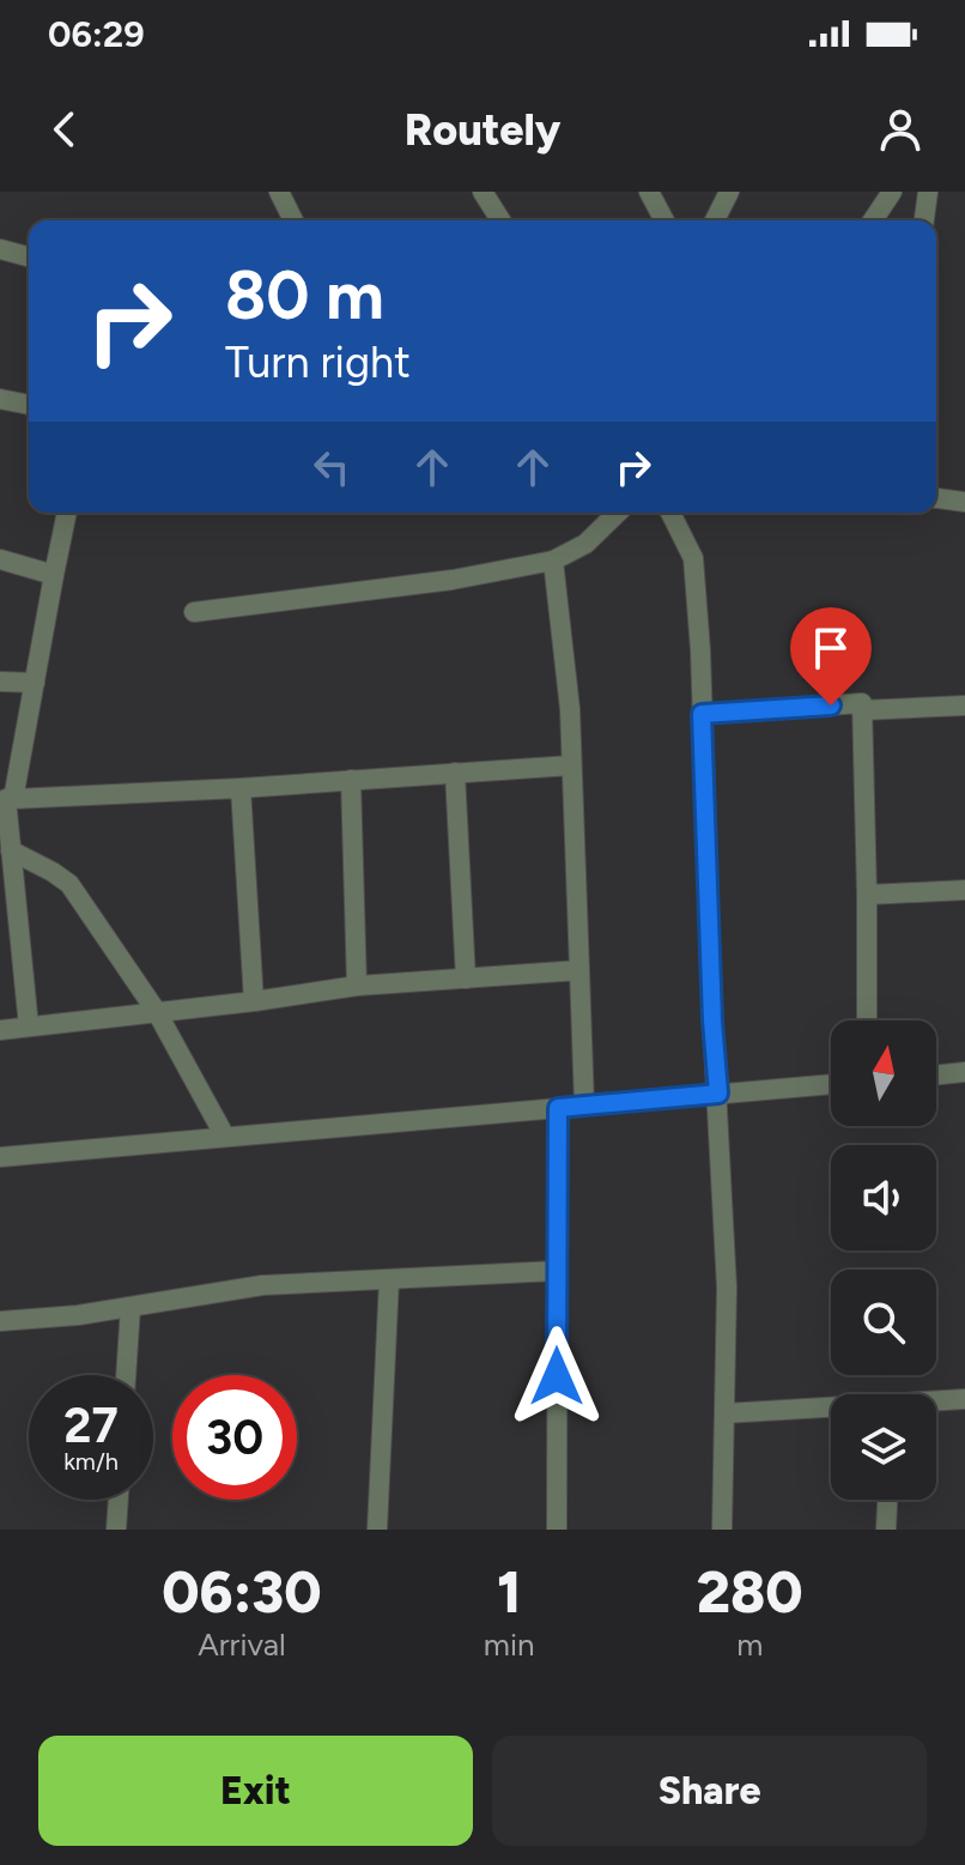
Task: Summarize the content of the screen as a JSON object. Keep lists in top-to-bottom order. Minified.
{"north":"top","page":{"status":"06:29","header":"Routely","turn":["80 m","Turn right"],"speed":"27 km/h","limit":"30","eta":["06:30","Arrival","1","min","280","m"],"buttons":["Exit","Share"]}}
